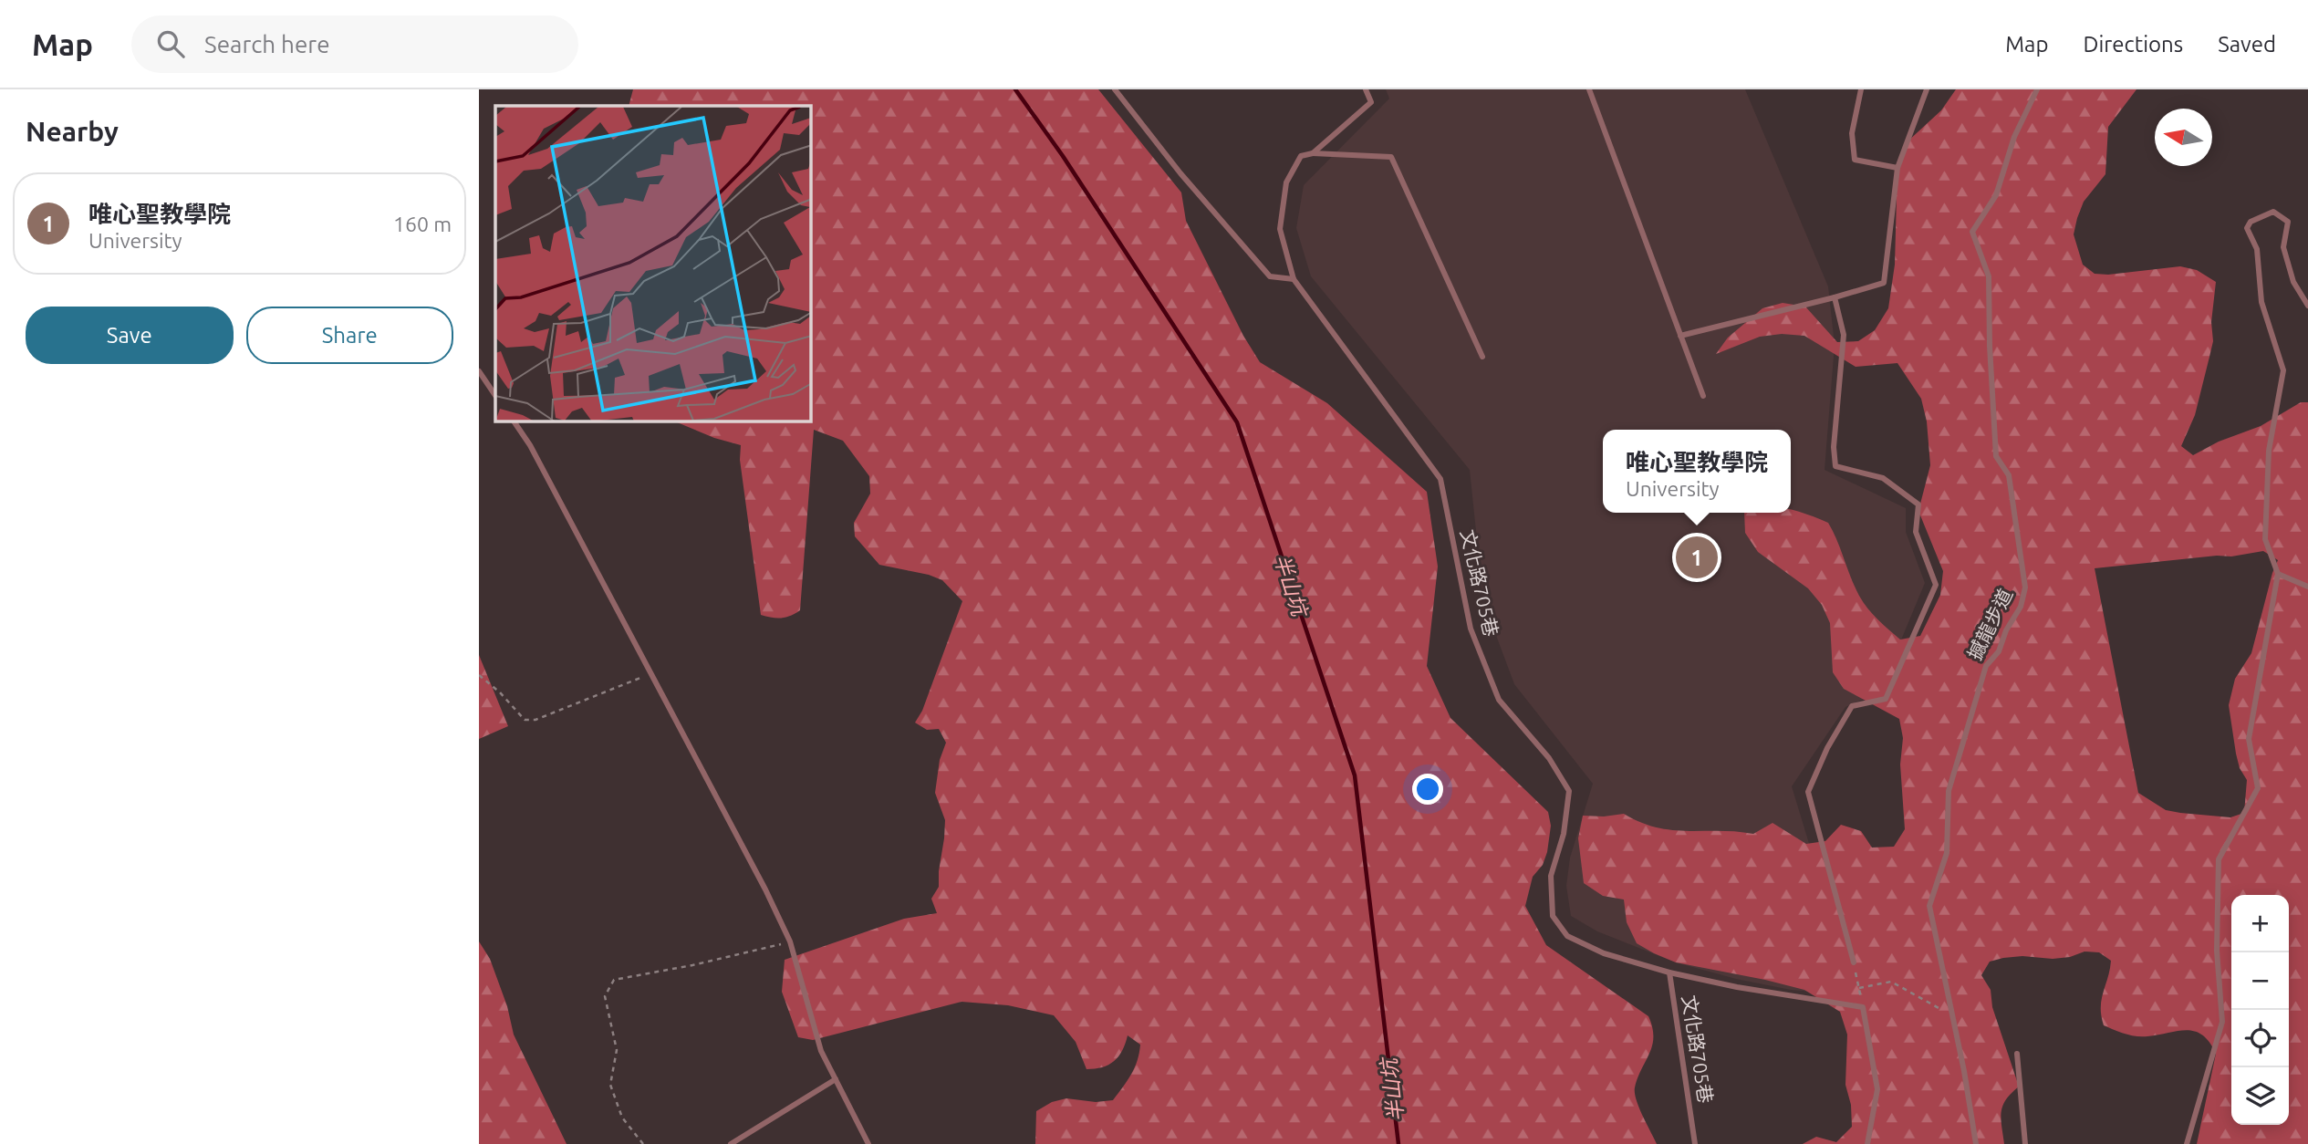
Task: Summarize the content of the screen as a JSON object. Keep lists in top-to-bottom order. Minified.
{"streets":{"lane":["文化路705巷","撼龍步道"]},"water":["半山坑"],"north":"left","page":{"header":"Map","search":"Search here","nav":["Map","Directions","Saved"],"heading":"Nearby","list":[{"mark":"1","name":"唯心聖教學院","note":"University","value":"160 m"}],"buttons":["Save","Share"],"popup":["唯心聖教學院","University"],"pins":"1","map_buttons":["+","−"]}}
